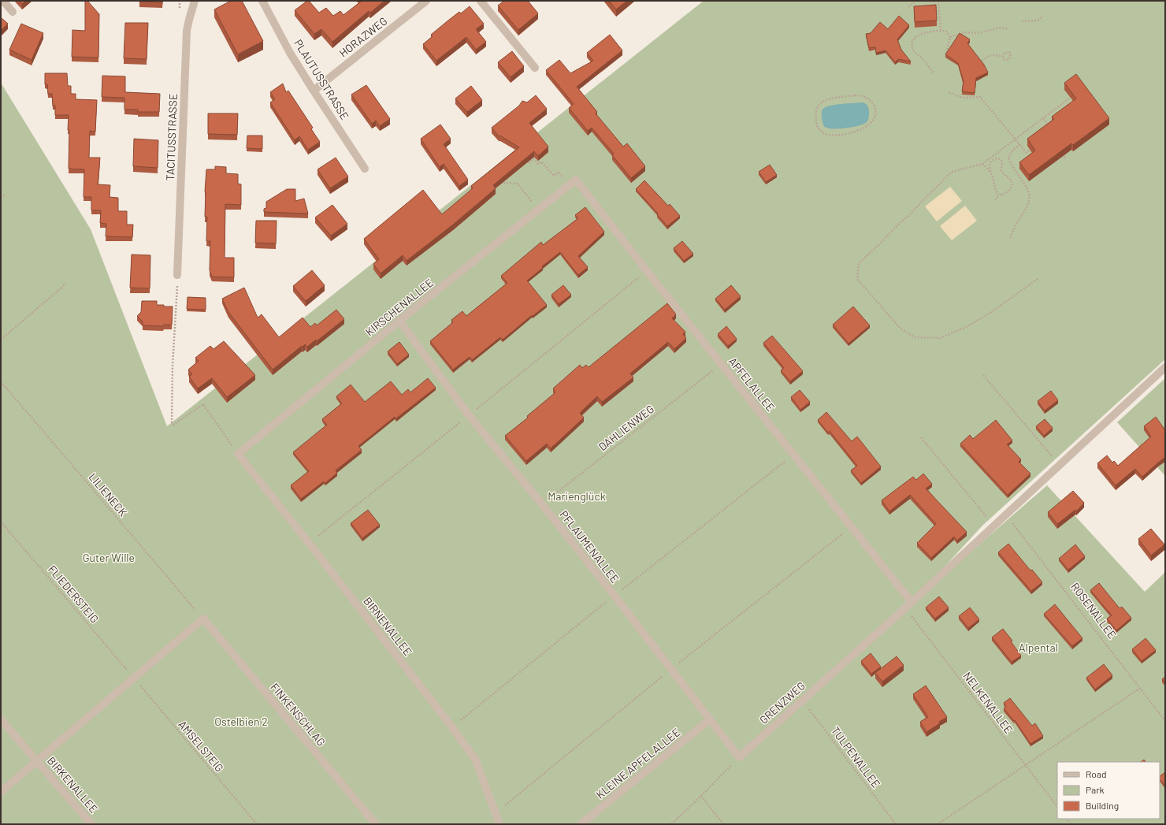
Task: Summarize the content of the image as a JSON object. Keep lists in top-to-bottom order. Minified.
{"streets":{"street":["HORAZWEG","PLAUTUSSTRASSE","TACITUSSTRASSE","KIRSCHENALLEE","APFELALLEE","PFLAUMENALLEE","BIRNENALLEE","GRENZWEG","FINKENSCHLAG","KLEINE APFELALLEE","BIRKENALLEE"],"path":["DAHLIENWEG","LILIENECK","FLIEDERSTEIG","ROSENALLEE","NELKENALLEE","AMSELSTEIG","TULPENALLEE"]},"crossings":[["HORAZWEG","PLAUTUSSTRASSE"],["KIRSCHENALLEE","APFELALLEE"],["KIRSCHENALLEE","PFLAUMENALLEE"],["KIRSCHENALLEE","BIRNENALLEE"],["APFELALLEE","DAHLIENWEG"],["APFELALLEE","GRENZWEG"],["DAHLIENWEG","PFLAUMENALLEE"],["LILIENECK","FINKENSCHLAG"],["PFLAUMENALLEE","GRENZWEG"],["PFLAUMENALLEE","KLEINE APFELALLEE"],["FLIEDERSTEIG","AMSELSTEIG"],["ROSENALLEE","GRENZWEG"],["GRENZWEG","NELKENALLEE"],["GRENZWEG","TULPENALLEE"]],"parks":["Marienglück","Guter Wille","Alpental","Ostelbien 2"],"legend":["Road","Park","Building"]}
